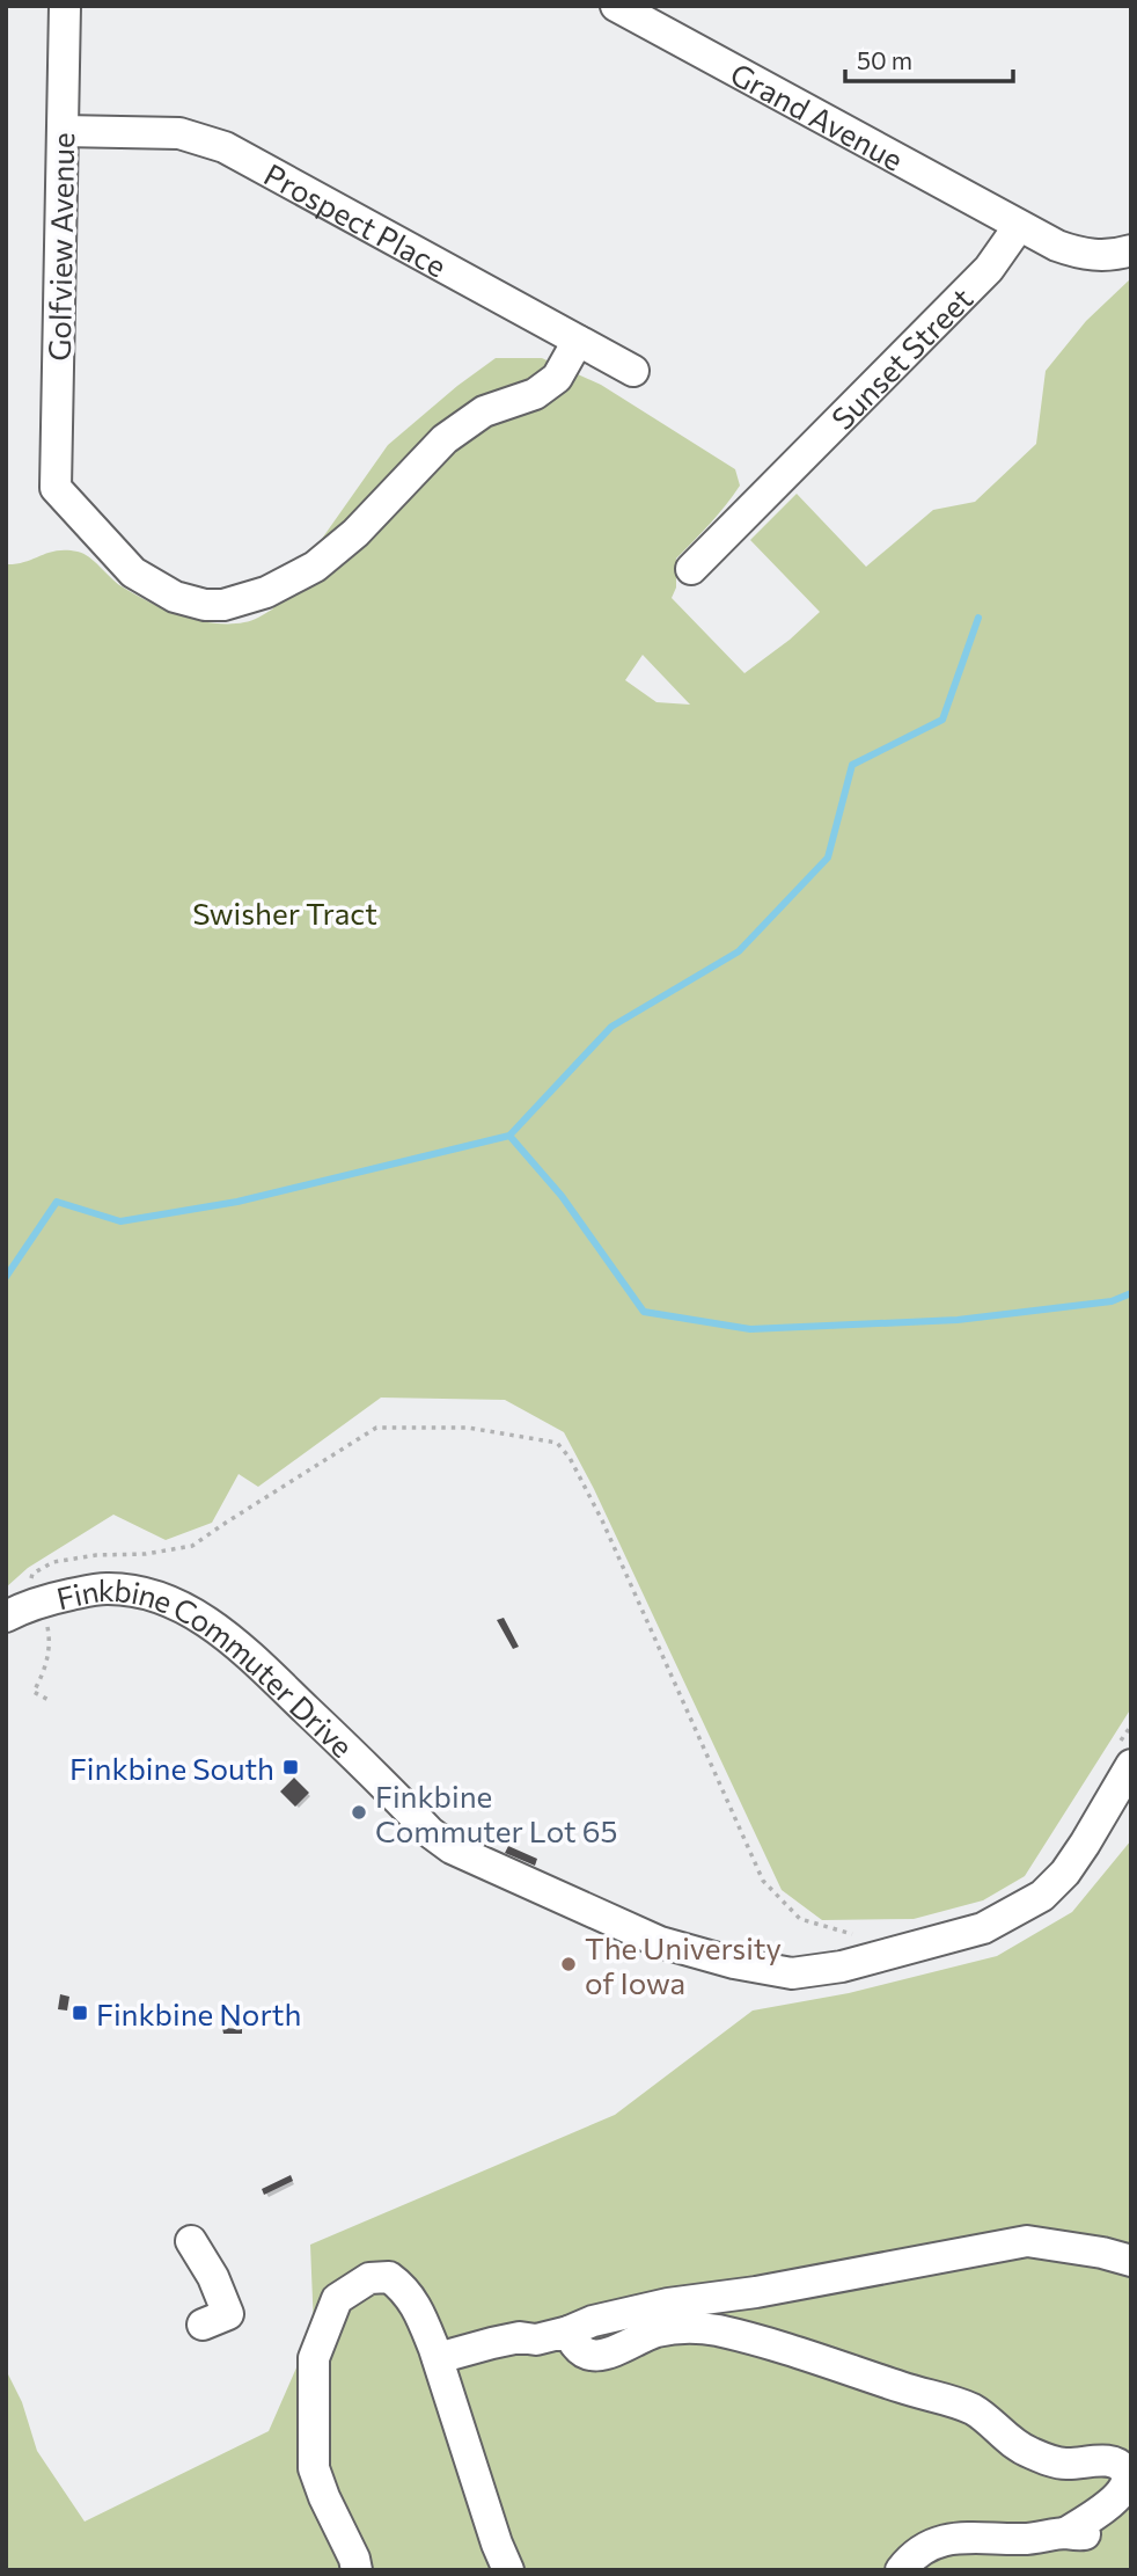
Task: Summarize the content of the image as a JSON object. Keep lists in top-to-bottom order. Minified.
{"streets":{"street":["Grand Avenue","Prospect Place","Golfview Avenue","Sunset Street","Finkbine Commuter Drive"]},"crossings":[["Grand Avenue","Sunset Street"],["Prospect Place","Golfview Avenue"]],"parks":["Swisher Tract"],"places":{"transit":["Finkbine South","Finkbine North"],"other":["Finkbine Commuter Lot 65","The University of Iowa"]},"scale_bar":"50 m"}
